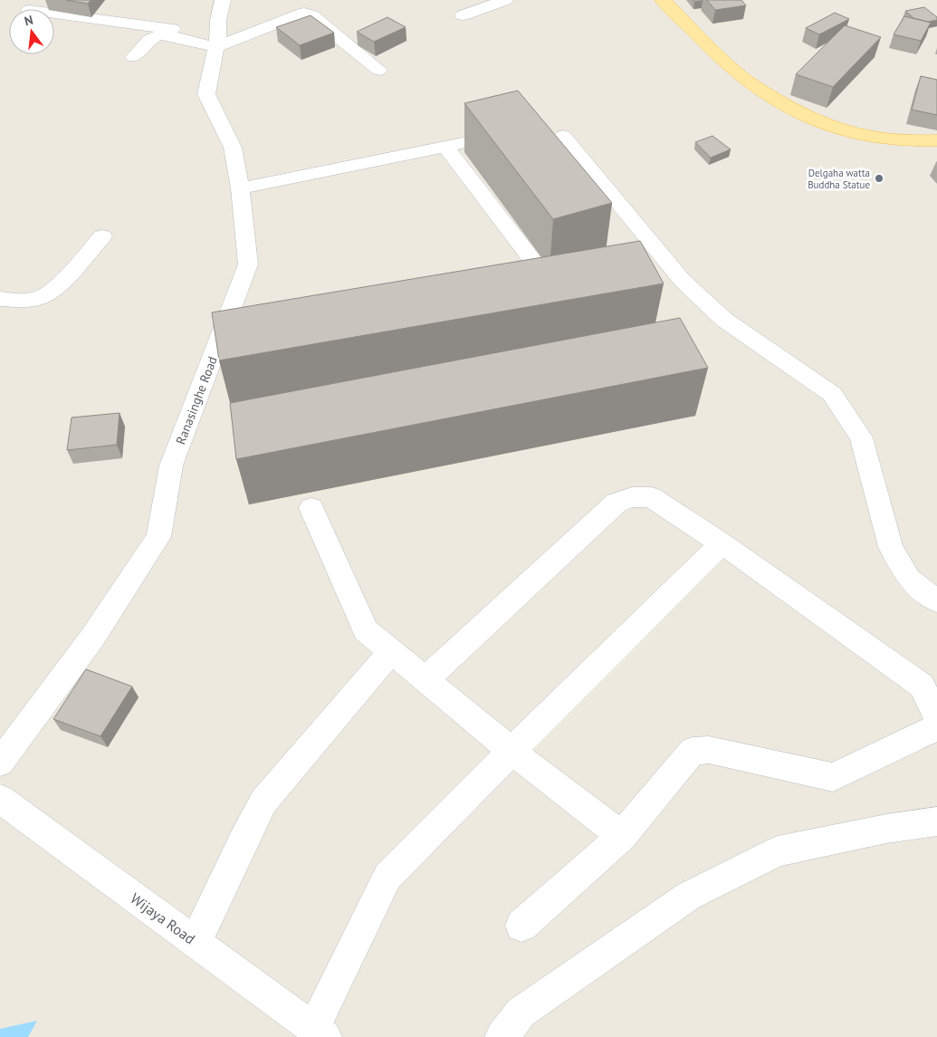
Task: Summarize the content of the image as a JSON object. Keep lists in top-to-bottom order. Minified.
{"streets":{"street":["Ranasinghe Road","Wijaya Road"]},"places":["Delgaha watta Buddha Statue"],"north":"top"}
